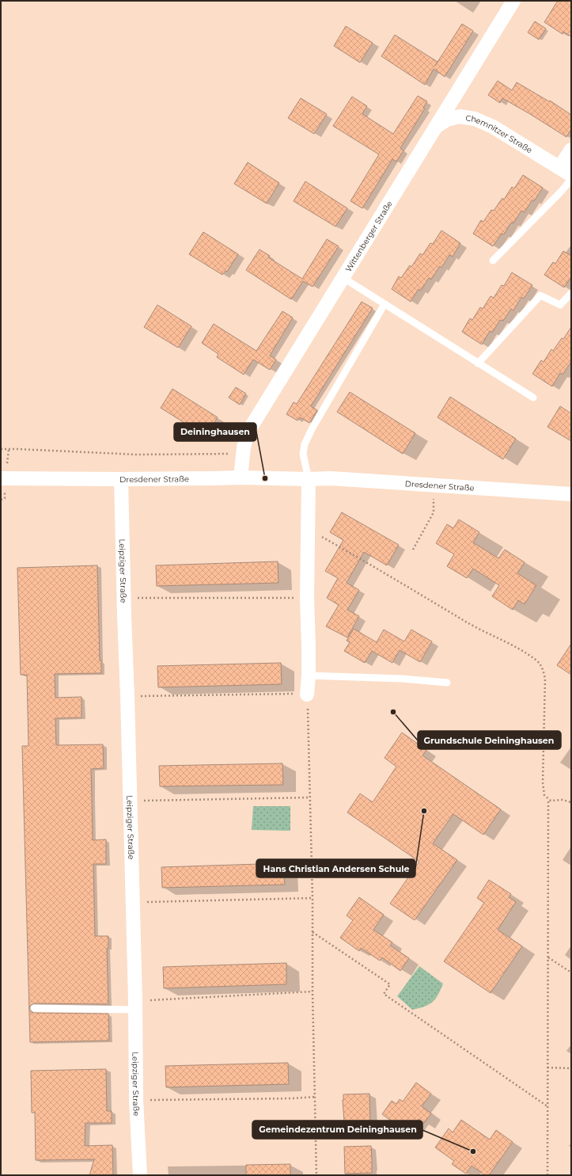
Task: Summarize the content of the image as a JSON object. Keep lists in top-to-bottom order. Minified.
{"streets":{"street":["Chemnitzer Straße","Wittenberger Straße","Dresdener Straße","Leipziger Straße"]},"crossings":[["Chemnitzer Straße","Wittenberger Straße"],["Wittenberger Straße","Dresdener Straße"],["Dresdener Straße","Leipziger Straße"]],"places":["Deininghausen","Grundschule Deininghausen","Hans Christian Andersen Schule","Gemeindezentrum Deininghausen"]}
